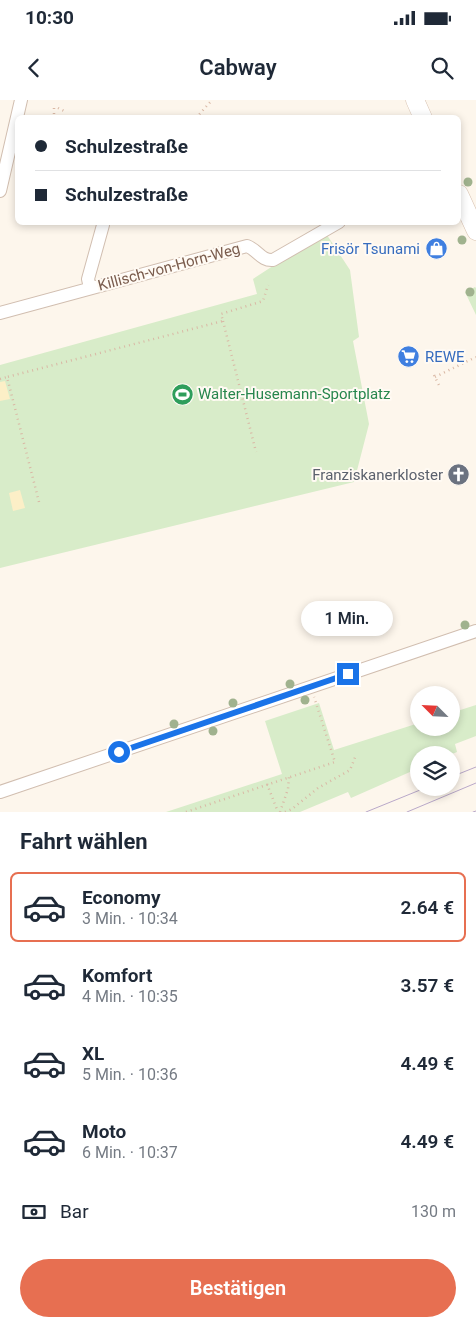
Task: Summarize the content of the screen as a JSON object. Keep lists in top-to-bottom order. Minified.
{"streets":{"street":["Killisch-von-Horn-Weg"]},"places":{"shop":["Frisör Tsunami"],"supermarket":["REWE"],"sports":["Walter-Husemann-Sportplatz"],"church":["Franziskanerkloster"]},"north":"top left","page":{"status":"10:30","header":"Cabway","banner":["Schulzestraße","Schulzestraße"],"bubble":"1 Min.","heading":"Fahrt wählen","list":[{"name":"Economy","note":"3 Min. · 10:34","value":"2.64 €"},{"name":"Komfort","note":"4 Min. · 10:35","value":"3.57 €"},{"name":"XL","note":"5 Min. · 10:36","value":"4.49 €"},{"name":"Moto","note":"6 Min. · 10:37","value":"4.49 €"}],"pay":["Bar","130 m"],"buttons":"Bestätigen"}}
